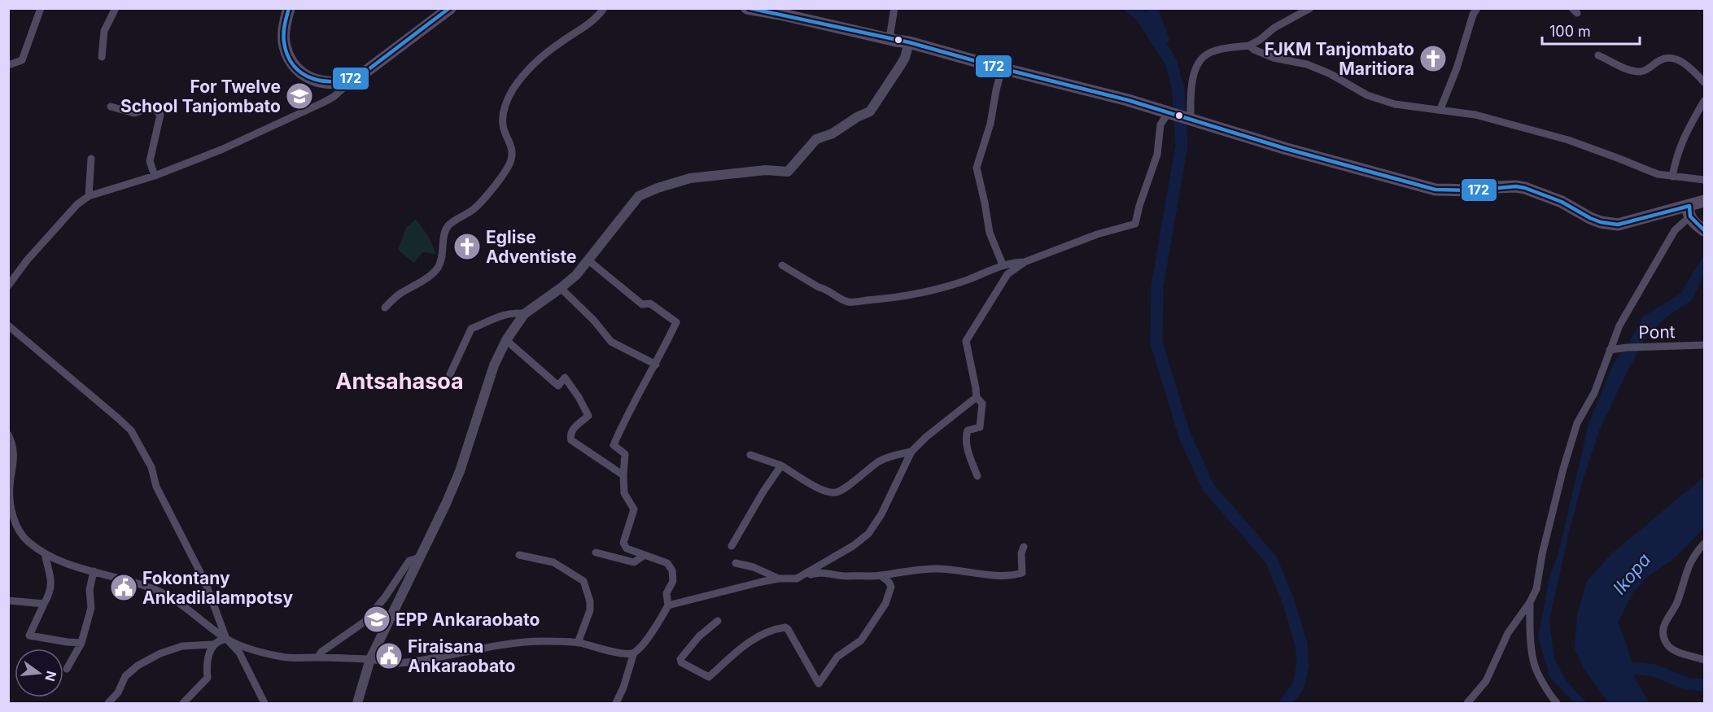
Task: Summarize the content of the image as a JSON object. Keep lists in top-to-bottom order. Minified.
{"streets":{"street":["Pont"]},"districts":["Antsahasoa"],"water":["Ikopa"],"places":{"church":["FJKM Tanjombato Maritiora","Eglise Adventiste"],"school or university":["For Twelve School Tanjombato","EPP Ankaraobato"],"public building":["Fokontany Ankadilalampotsy","Firaisana Ankaraobato"]},"lines":["transit line 172"],"scale_bar":"100 m","north":"right"}
